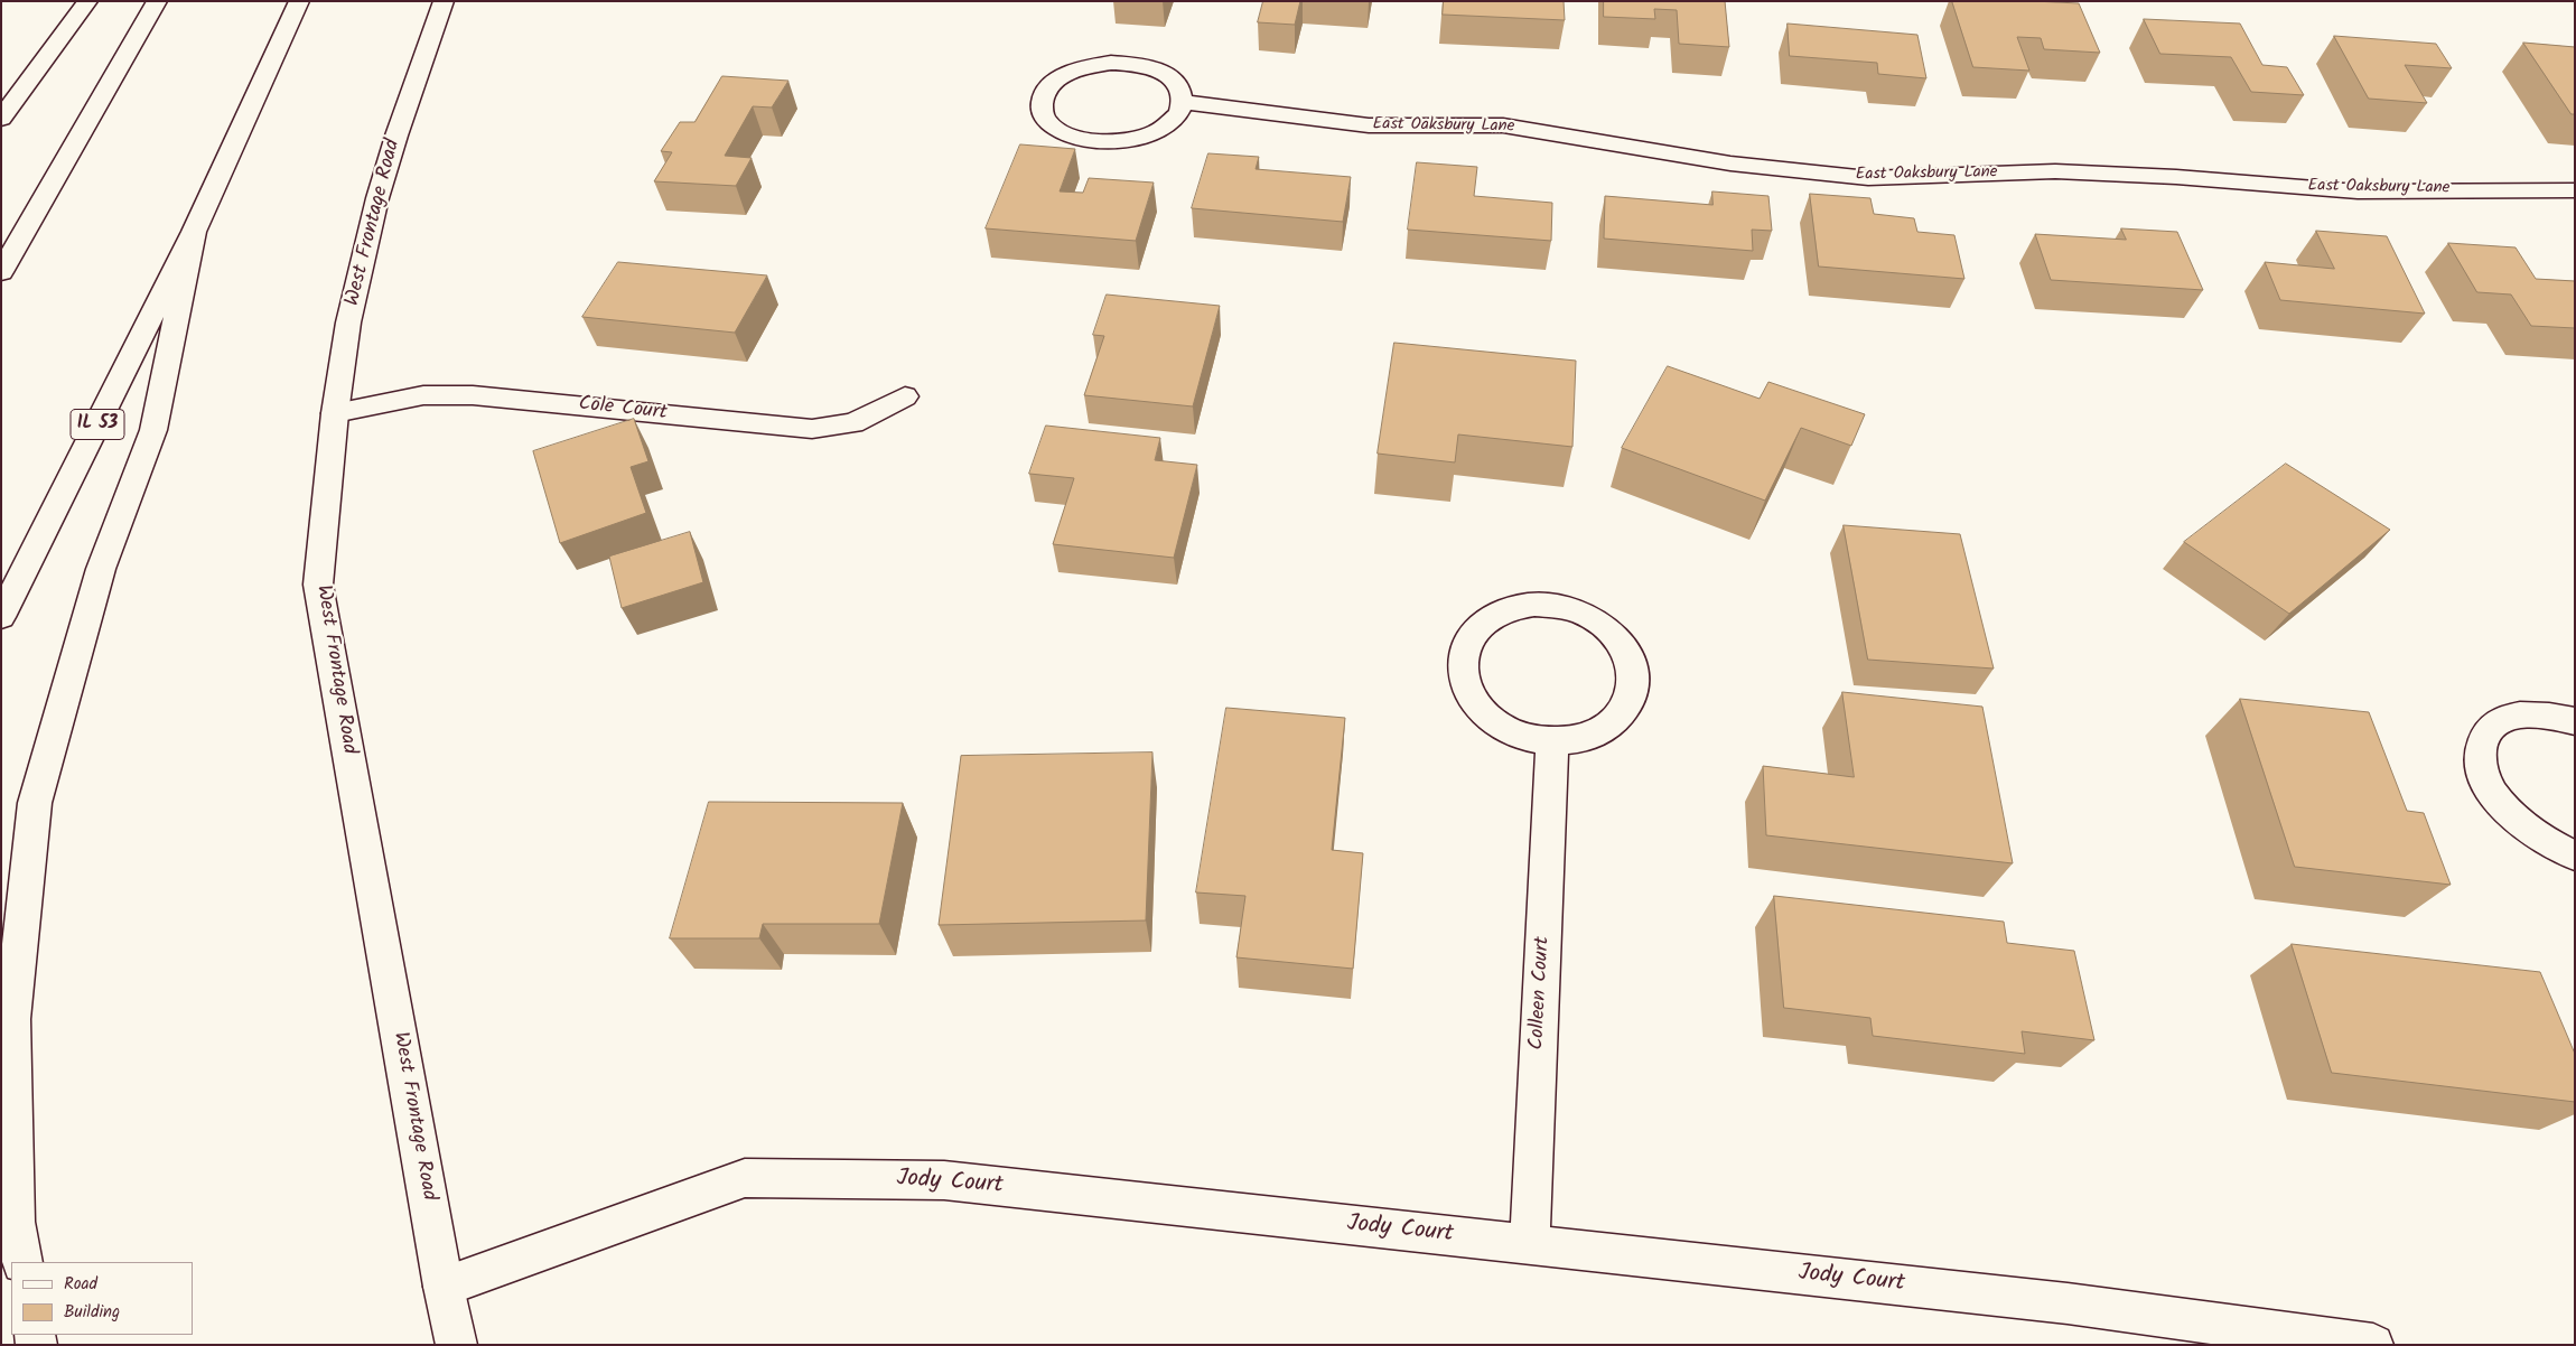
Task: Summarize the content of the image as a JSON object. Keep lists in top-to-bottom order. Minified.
{"streets":{"main road":["East Oaksbury Lane","West Frontage Road","Cole Court","IL 53","Colleen Court","Jody Court"]},"crossings":[["West Frontage Road","Cole Court"],["West Frontage Road","Jody Court"],["Colleen Court","Jody Court"]],"legend":["Road","Building"]}
